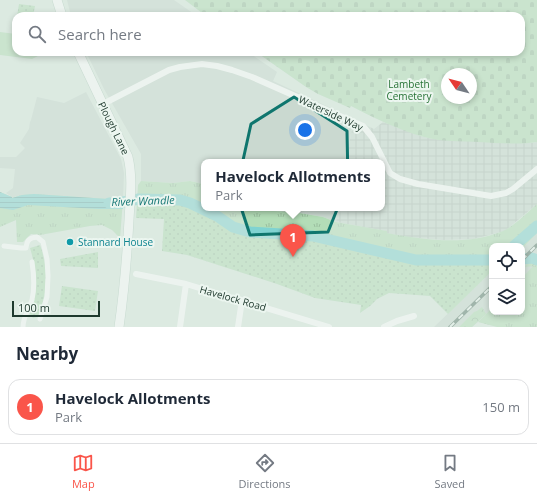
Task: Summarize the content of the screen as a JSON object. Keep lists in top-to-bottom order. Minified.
{"streets":{"main road":["Plough Lane"],"street":["Waterside Way","Havelock Road"]},"crossings":[["Waterside Way","Plough Lane"]],"water":["River Wandle"],"parks":["Lambeth Cemetery"],"places":["Stannard House"],"scale_bar":"100 m","north":"top left","page":{"search":"Search here","popup":["Havelock Allotments","Park"],"pins":"1","scale":"100 m","heading":"Nearby","list":[{"mark":"1","name":"Havelock Allotments","note":"Park","value":"150 m"}],"nav":["Map","Directions","Saved"]}}
